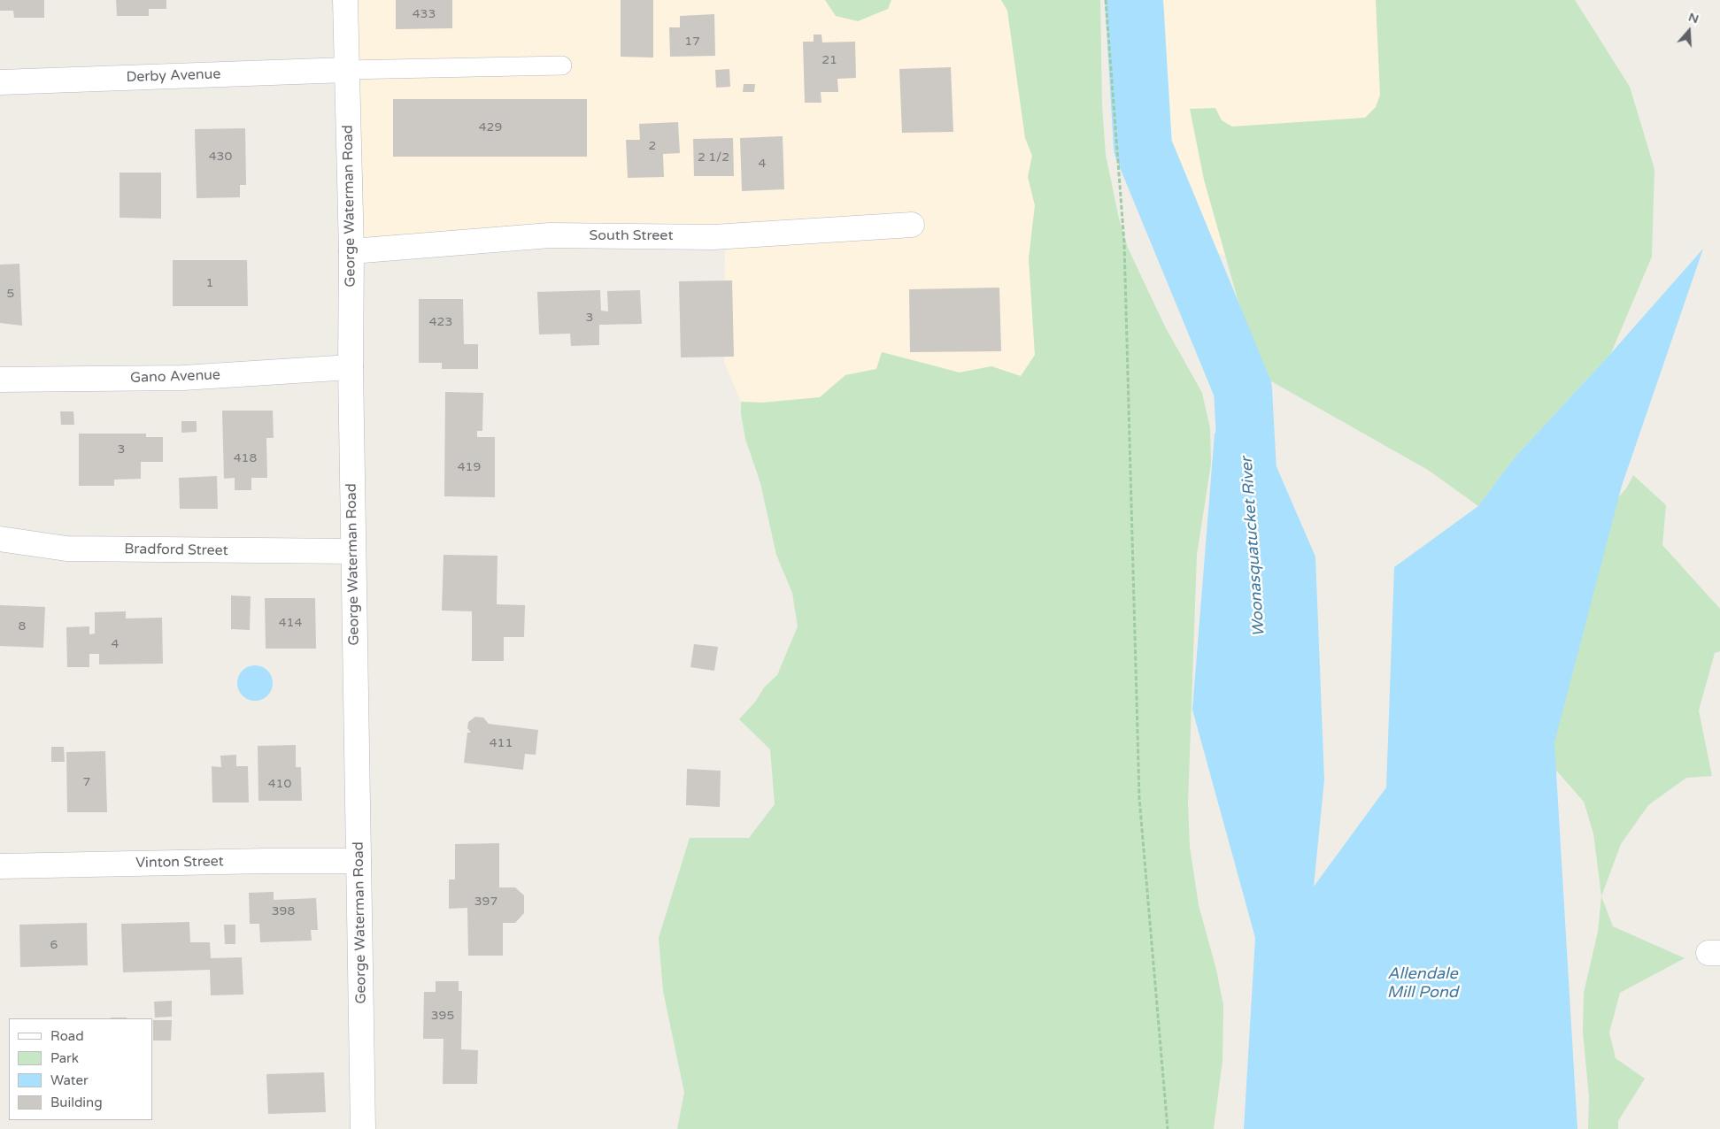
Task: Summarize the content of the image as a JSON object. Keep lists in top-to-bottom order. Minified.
{"streets":{"street":["Derby Avenue","George Waterman Road","South Street","Gano Avenue","Bradford Street","Vinton Street"]},"crossings":[["Derby Avenue","George Waterman Road"],["George Waterman Road","South Street"],["George Waterman Road","Gano Avenue"],["George Waterman Road","Bradford Street"],["George Waterman Road","Vinton Street"]],"water":["Woonasquatucket River","Allendale Mill Pond"],"house_numbers":["433","17","21","429","2","430","2 1/2","4","1","5","3","423","3","418","419","414","8","4","411","7","410","397","398","6","395"],"legend":["Road","Park","Water","Building"],"north":"top"}
